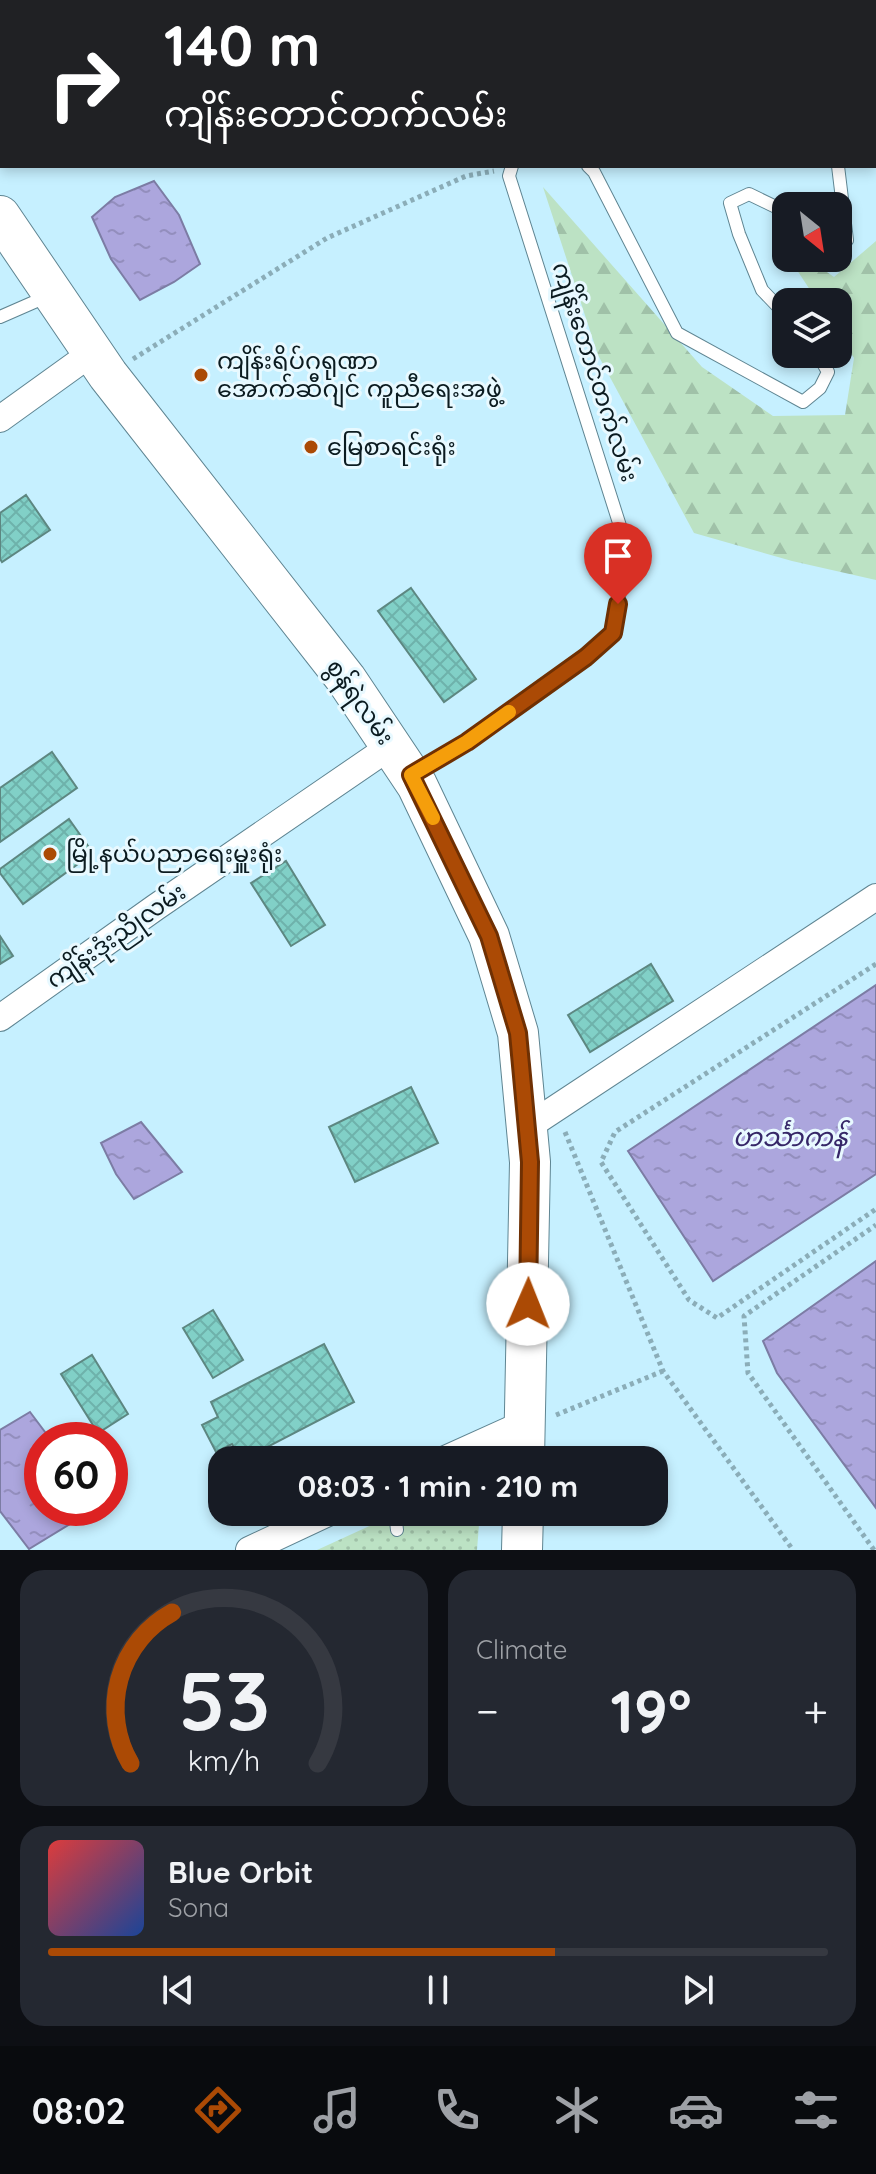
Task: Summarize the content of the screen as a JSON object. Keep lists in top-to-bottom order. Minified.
{"streets":{"main road":["စွန်ရဲလမ်း"],"street":["ကျိန်းဒုံးညိုလမ်း"],"lane":["ကျိန်းတောင်တက်လမ်း"]},"crossings":[["ကျိန်းတောင်တက်လမ်း","စွန်ရဲလမ်း"],["ကျိန်းတောင်တက်လမ်း","ကျိန်းဒုံးညိုလမ်း"],["စွန်ရဲလမ်း","ကျိန်းဒုံးညိုလမ်း"]],"water":["ဟင်္သာကန်"],"places":["ကျိန်းရိပ်ဂရုဏာ အောက်ဆီဂျင် ကူညီရေးအဖွဲ့","မြေစာရင်းရုံး","မြို့နယ်ပညာရေးမှူးရုံး"],"north":"bottom right","page":{"turn":["140 m","ကျိန်းတောင်တက်လမ်း"],"limit":"60","trip":"08:03 · 1 min · 210 m","tile":"Climate","heat":["−","19°","+"],"song":["Blue Orbit","Sona"],"tabs":"08:02","gauge":["53","km/h"]}}
